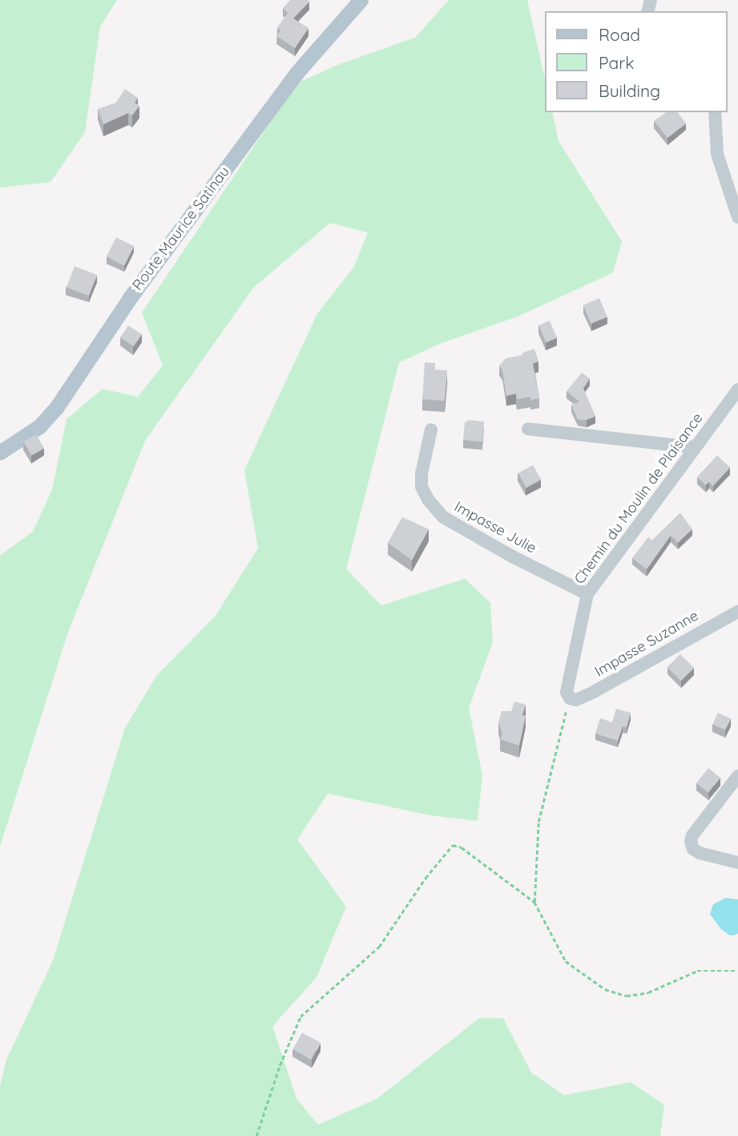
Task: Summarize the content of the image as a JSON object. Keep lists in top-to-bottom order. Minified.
{"streets":{"main road":["Route Maurice Satinau"],"street":["Chemin du Moulin de Plaisance","Impasse Julie","Impasse Suzanne"]},"crossings":[["Chemin du Moulin de Plaisance","Impasse Julie"],["Chemin du Moulin de Plaisance","Impasse Suzanne"]],"legend":["Road","Park","Building"]}
